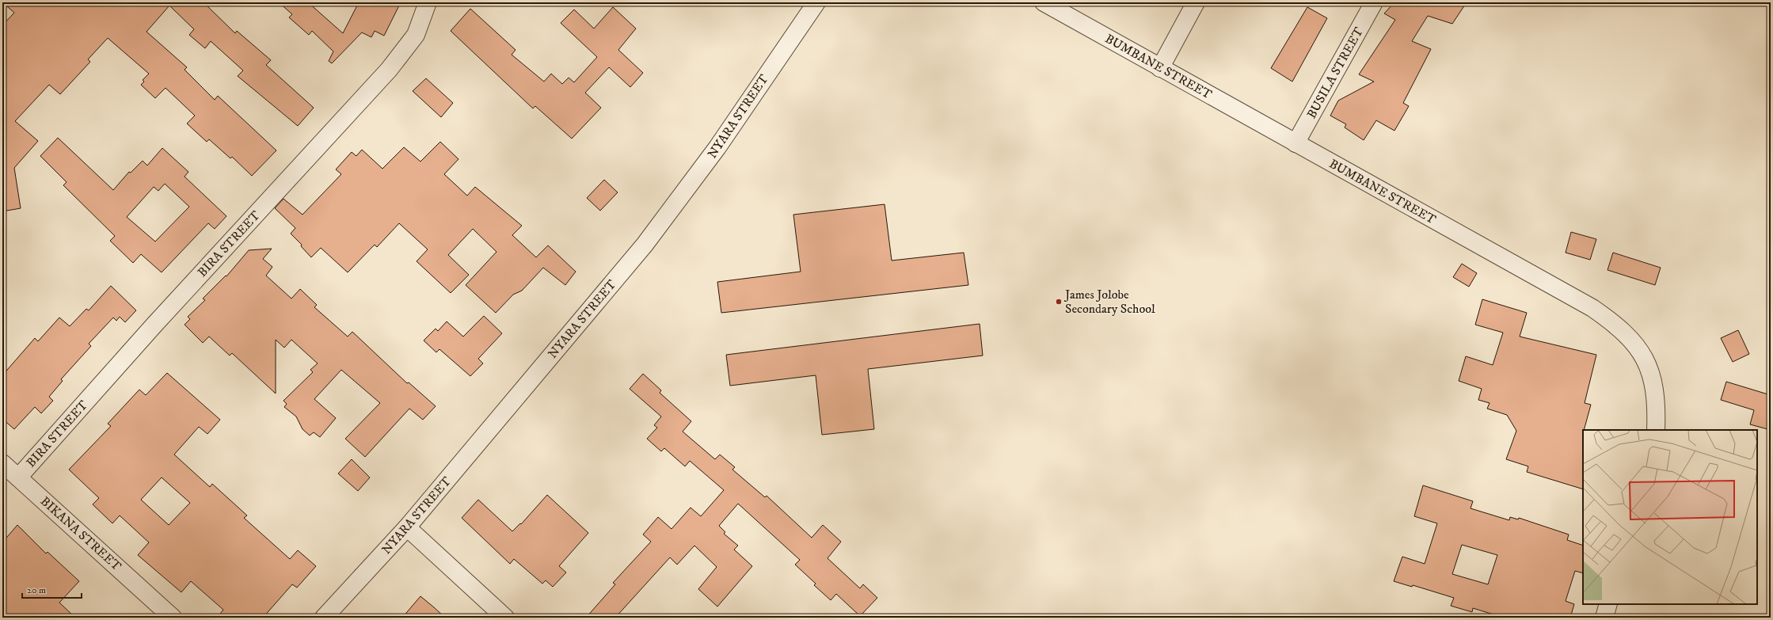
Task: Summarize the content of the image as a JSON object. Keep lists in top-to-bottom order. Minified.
{"streets":{"street":["BUMBANE STREET","BUSILA STREET","NYARA STREET","BIRA STREET","BIKANA STREET"]},"crossings":[["BUMBANE STREET","BUSILA STREET"],["BIRA STREET","BIKANA STREET"]],"places":["James Jolobe Secondary School"],"scale_bar":"20 m"}
